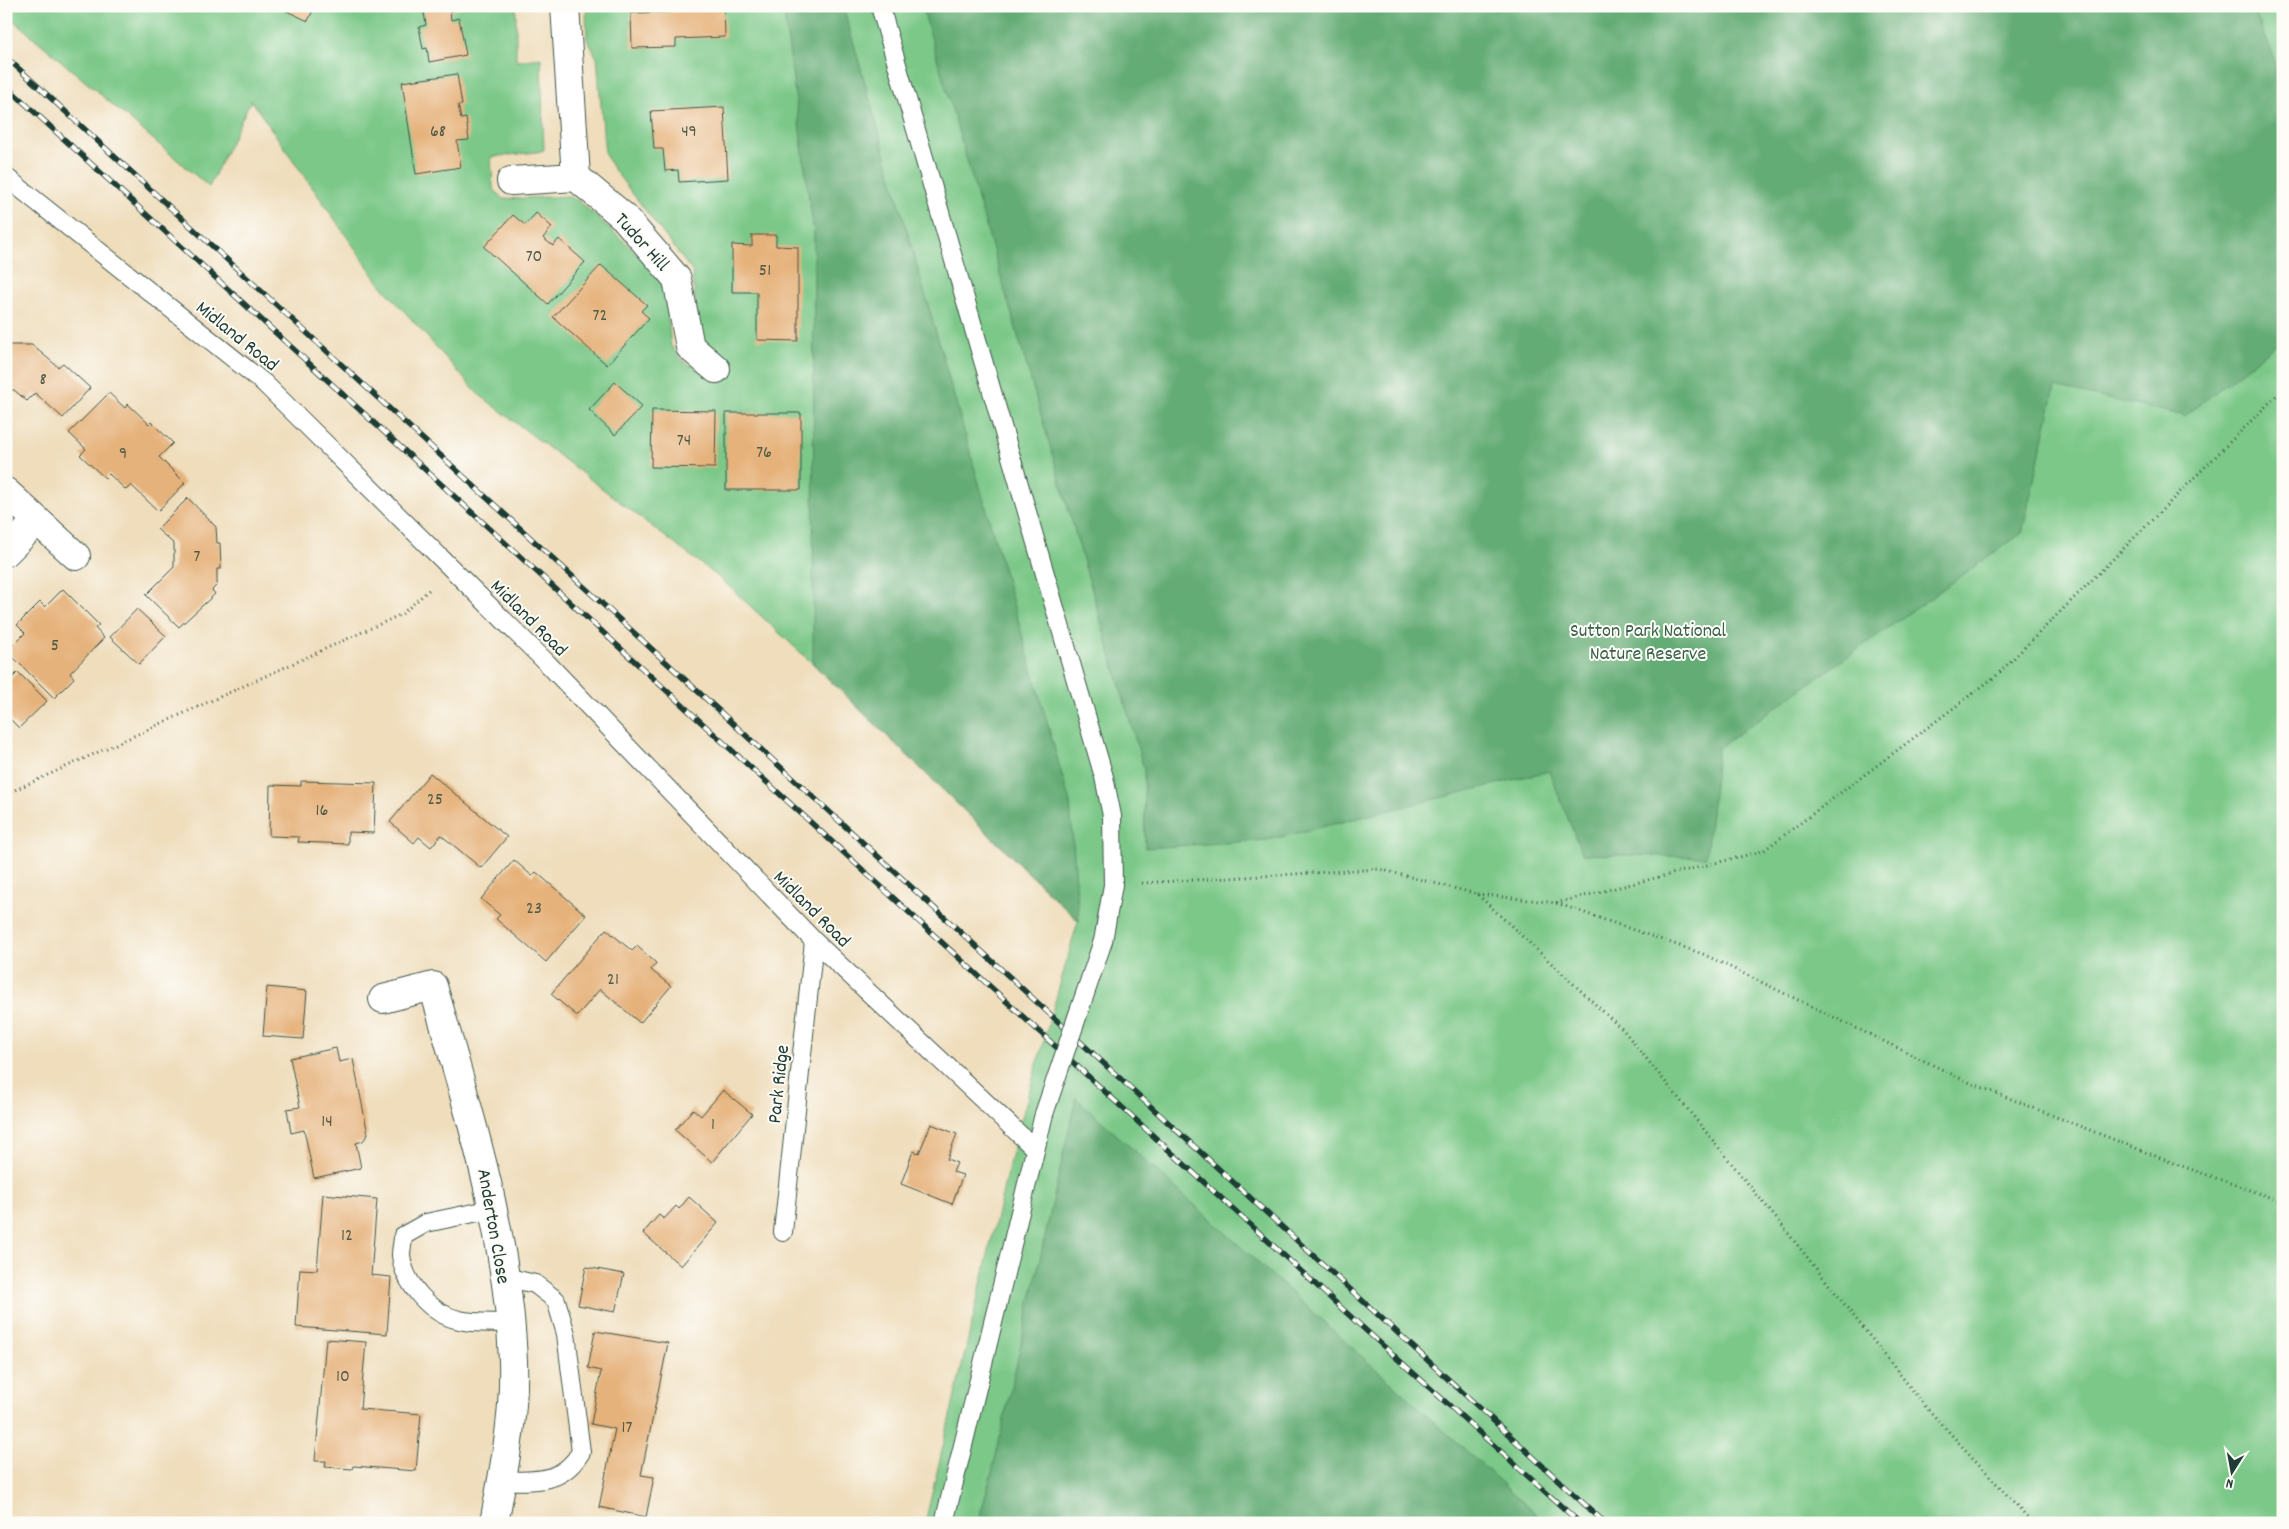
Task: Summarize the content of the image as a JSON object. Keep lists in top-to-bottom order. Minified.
{"streets":{"street":["Tudor Hill","Anderton Close"],"lane":["Midland Road","Park Ridge"]},"crossings":[["Midland Road","Park Ridge"]],"parks":["Sutton Park National Nature Reserve"],"house_numbers":["68","49","70","51","72","8","74","76","9","7","5","25","16","23","21","14","1","12","10","17"],"north":"bottom"}
